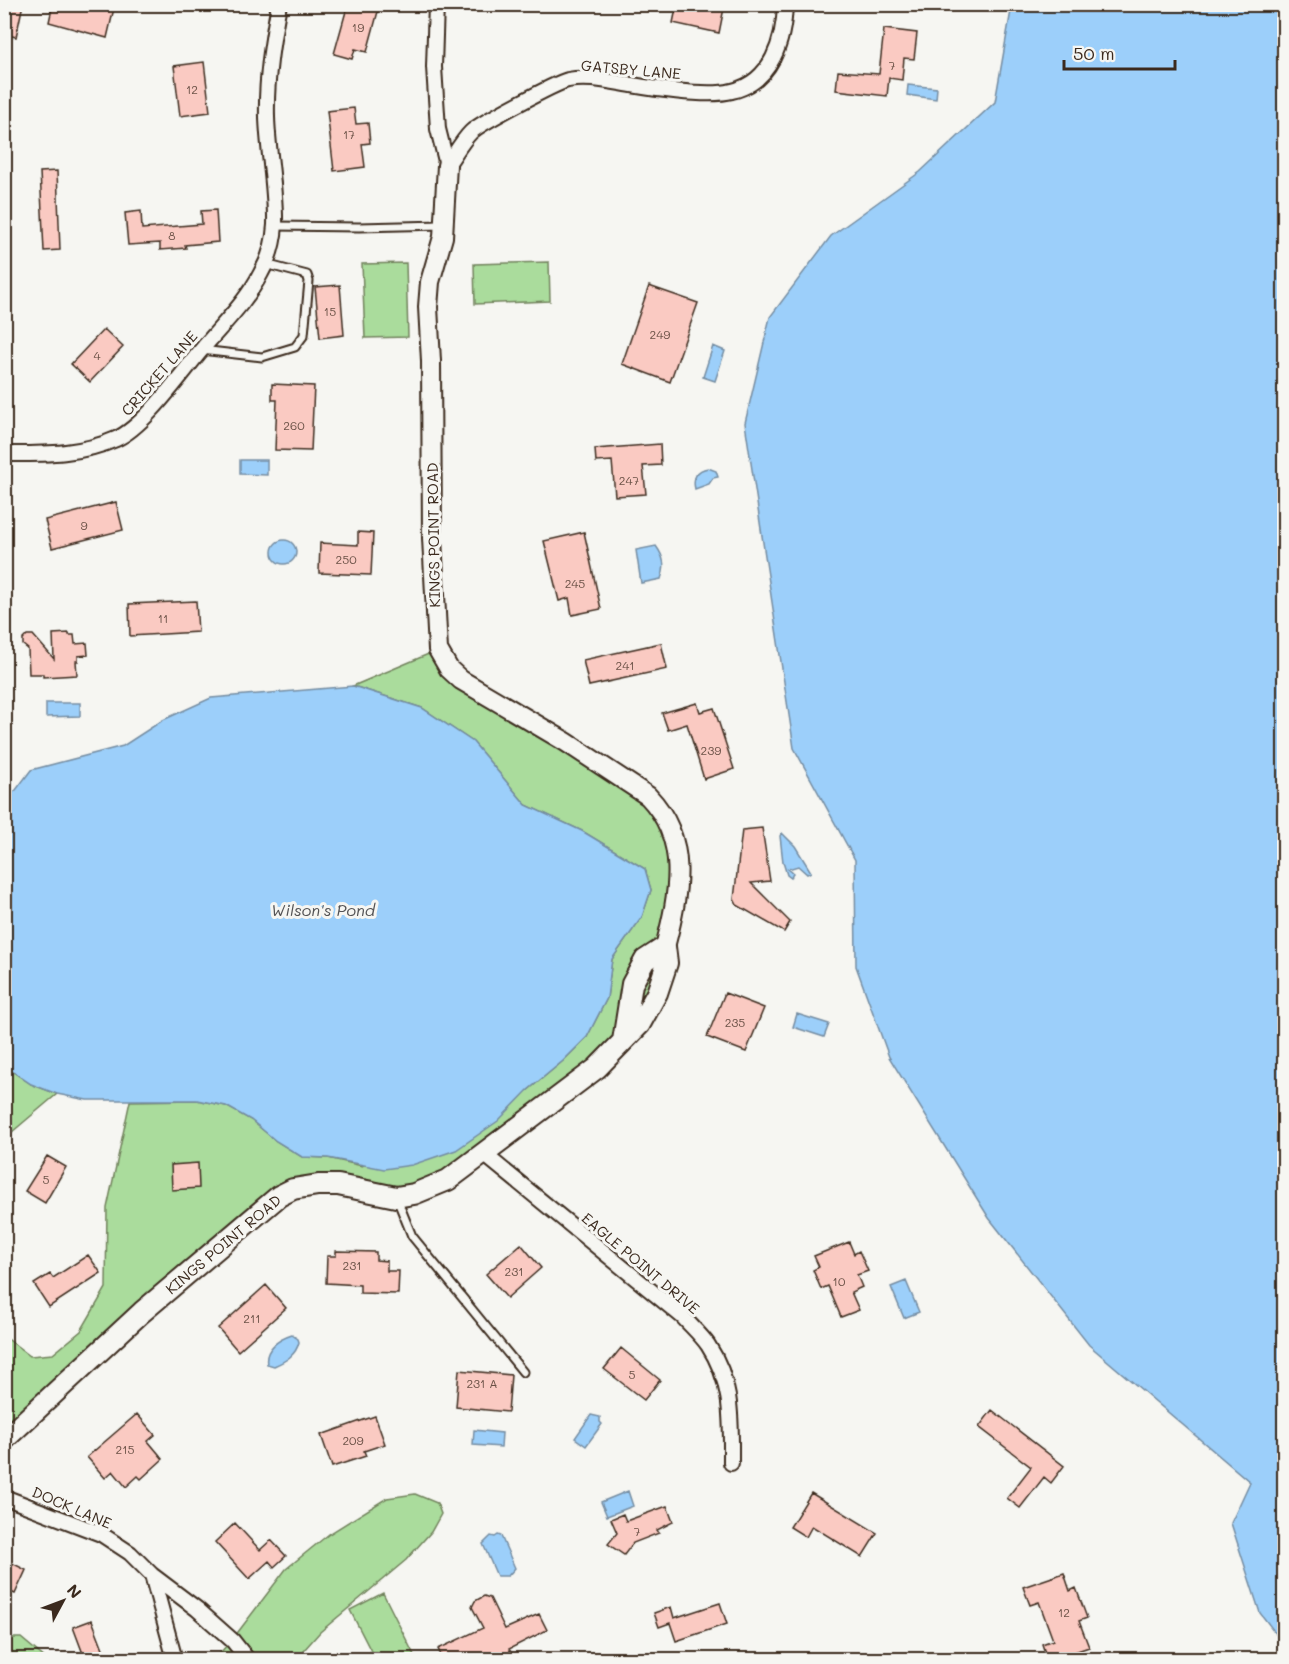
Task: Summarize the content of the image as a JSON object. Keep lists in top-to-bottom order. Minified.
{"streets":{"main road":["KINGS POINT ROAD"],"street":["GATSBY LANE","CRICKET LANE","EAGLE POINT DRIVE","DOCK LANE"]},"crossings":[["GATSBY LANE","KINGS POINT ROAD"],["KINGS POINT ROAD","EAGLE POINT DRIVE"]],"water":["Wilson's Pond"],"house_numbers":["19","7","12","17","8","15","249","4","260","247","9","250","245","11","241","239","235","5","231","231","10","211","5","231 A","209","215","7","12"],"scale_bar":"50 m","north":"top right"}
